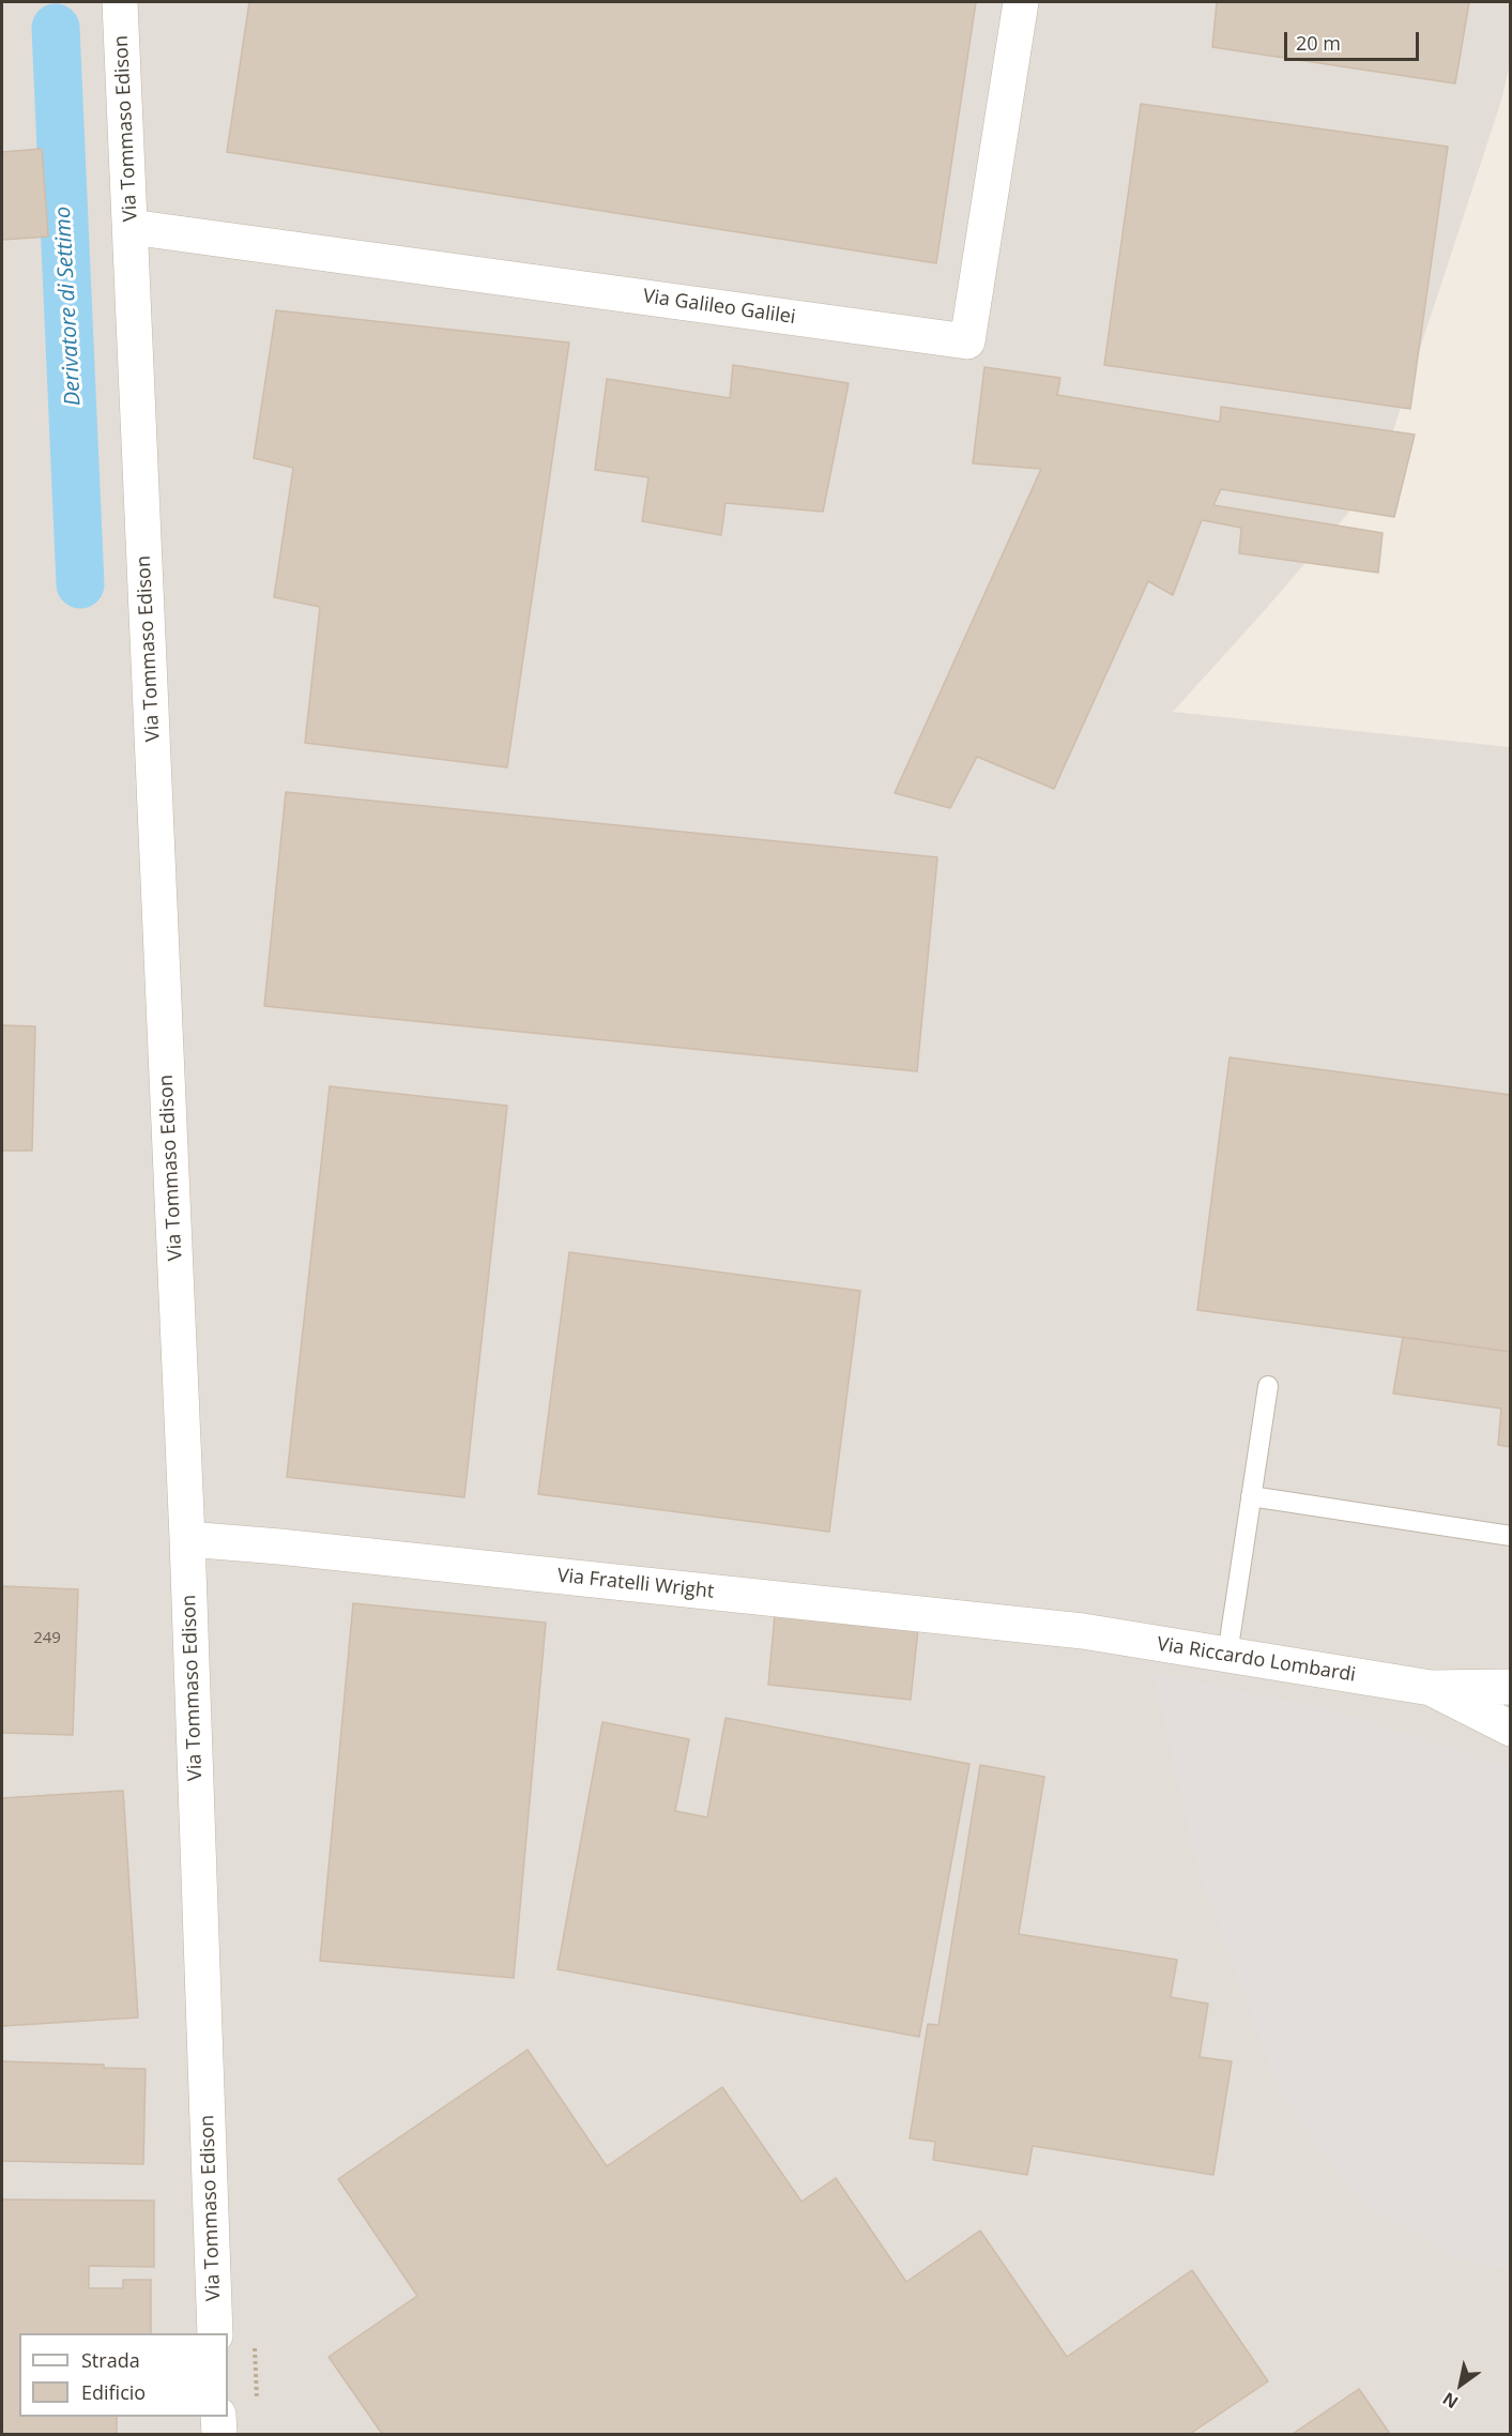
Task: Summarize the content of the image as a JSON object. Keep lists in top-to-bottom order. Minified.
{"streets":{"street":["Via Tommaso Edison","Via Galileo Galilei","Via Fratelli Wright","Via Riccardo Lombardi"]},"crossings":[["Via Tommaso Edison","Via Galileo Galilei"],["Via Tommaso Edison","Via Fratelli Wright"],["Via Fratelli Wright","Via Riccardo Lombardi"]],"water":["Derivatore di Settimo"],"house_numbers":["249"],"legend":["Strada","Edificio"],"scale_bar":"20 m","north":"bottom left"}
